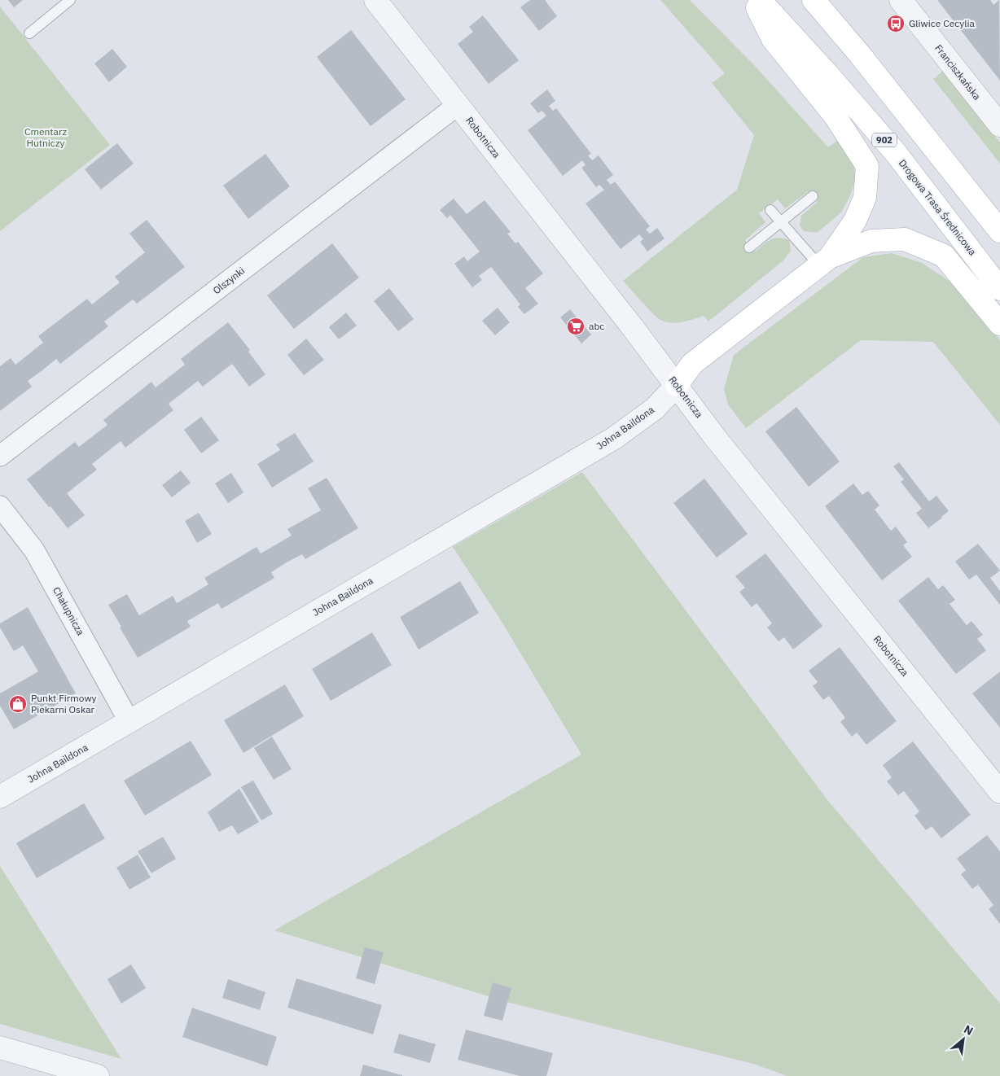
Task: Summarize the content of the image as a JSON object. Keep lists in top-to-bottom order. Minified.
{"streets":{"main road":["902","Drogowa Trasa Średnicowa"],"street":["Franciszkańska","Robotnicza","Olszynki","Johna Baildona","Chałupnicza"]},"crossings":[["Robotnicza","Olszynki"],["Robotnicza","Johna Baildona"],["Johna Baildona","Chałupnicza"]],"parks":["Cmentarz Hutniczy"],"places":{"bus stop":["Gliwice Cecylia"],"supermarket":["abc"],"shop":["Punkt Firmowy Piekarni Oskar"]},"north":"top right"}
